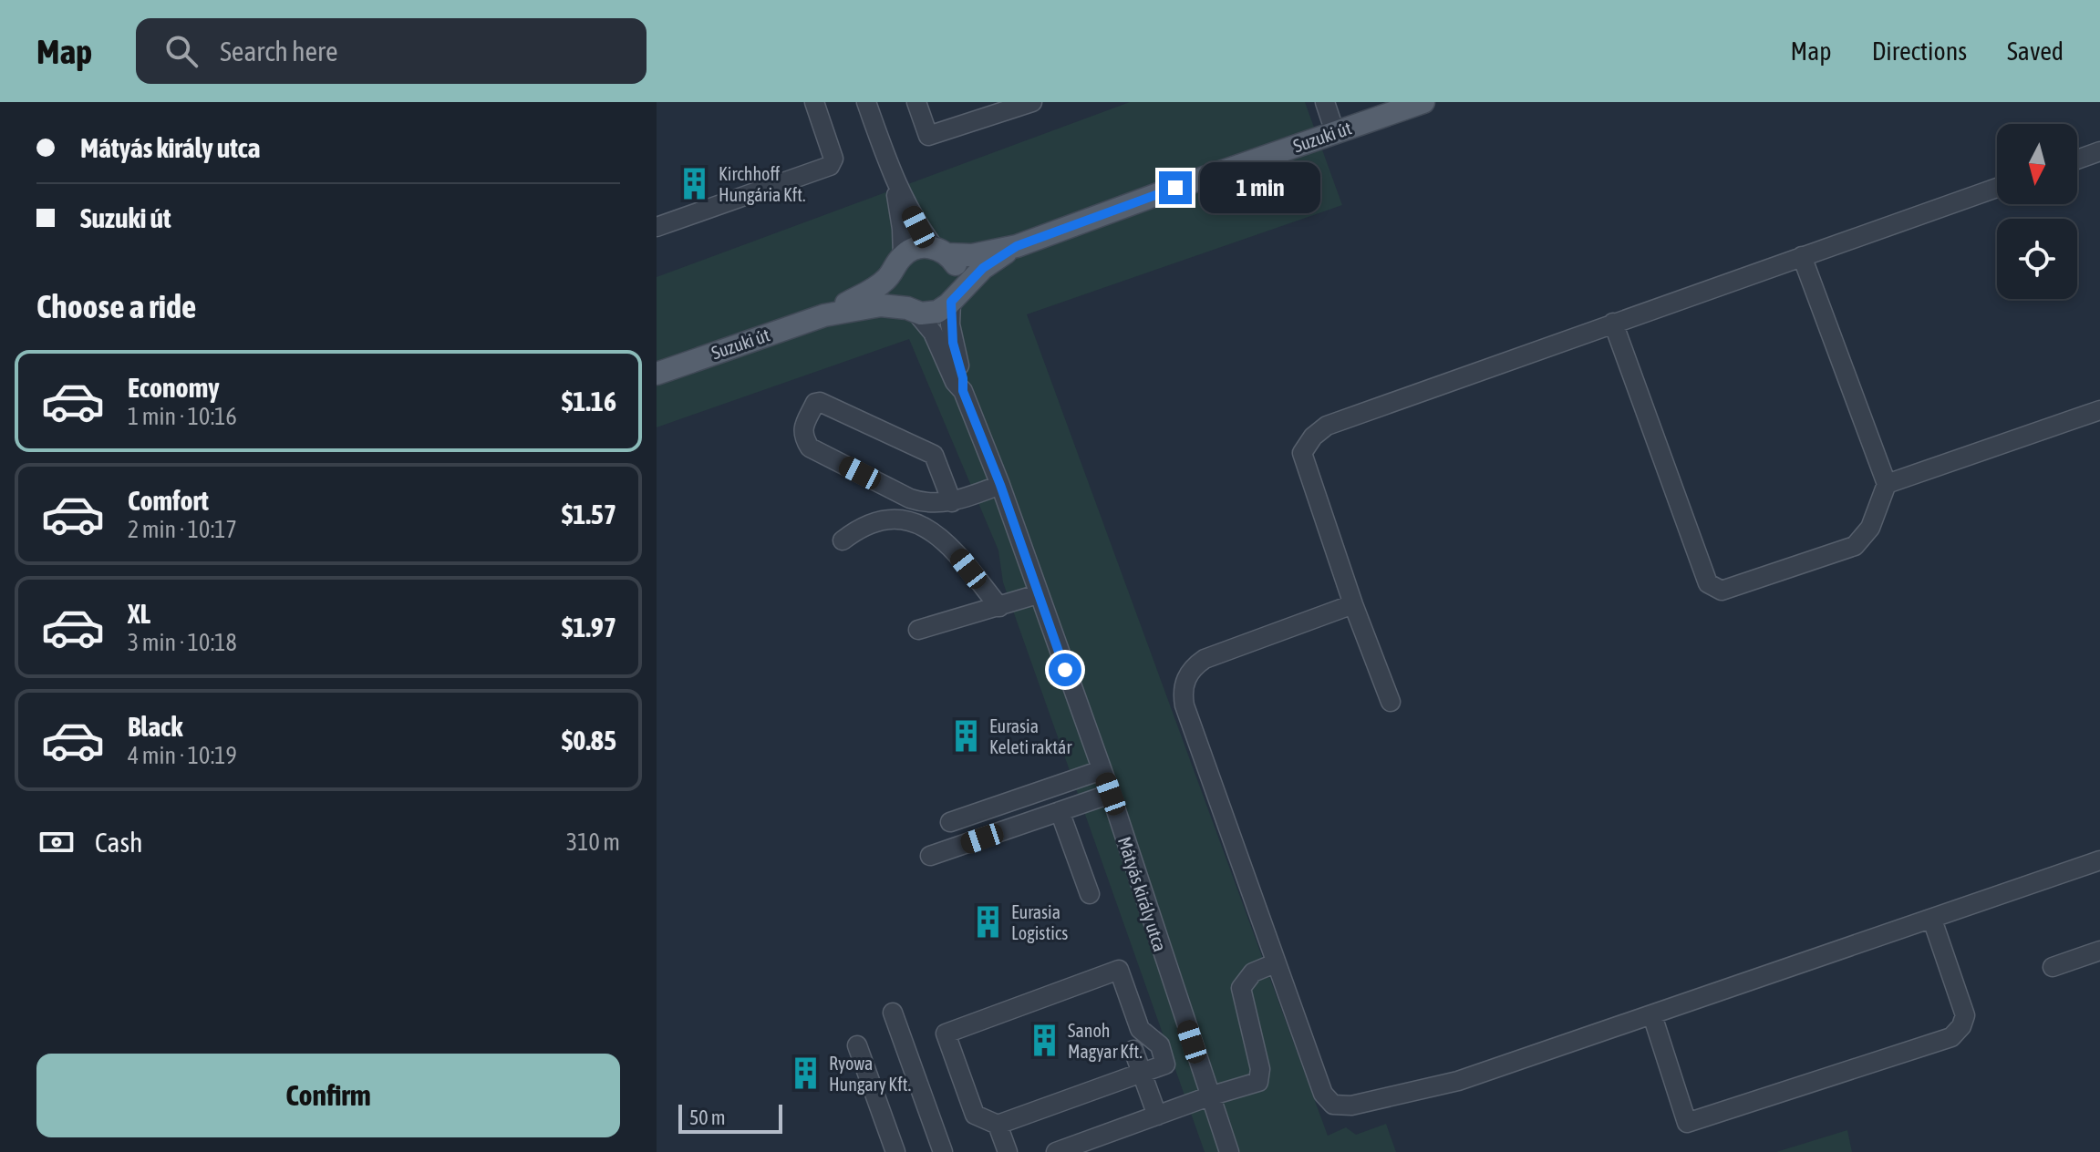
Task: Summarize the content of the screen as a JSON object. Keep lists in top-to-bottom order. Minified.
{"streets":{"main road":["Suzuki út"],"street":["Mátyás király utca"]},"places":{"building":["Kirchhoff Hungária Kft.","Eurasia Keleti raktár","Eurasia Logistics","Sanoh Magyar Kft.","Ryowa Hungary Kft."]},"scale_bar":"50 m","north":"bottom","page":{"header":"Map","search":"Search here","nav":["Map","Directions","Saved"],"banner":["Mátyás király utca","Suzuki út"],"bubble":"1 min","heading":"Choose a ride","list":[{"name":"Economy","note":"1 min · 10:16","value":"$1.16"},{"name":"Comfort","note":"2 min · 10:17","value":"$1.57"},{"name":"XL","note":"3 min · 10:18","value":"$1.97"},{"name":"Black","note":"4 min · 10:19","value":"$0.85"}],"pay":["Cash","310 m"],"buttons":"Confirm","scale":"50 m"}}
